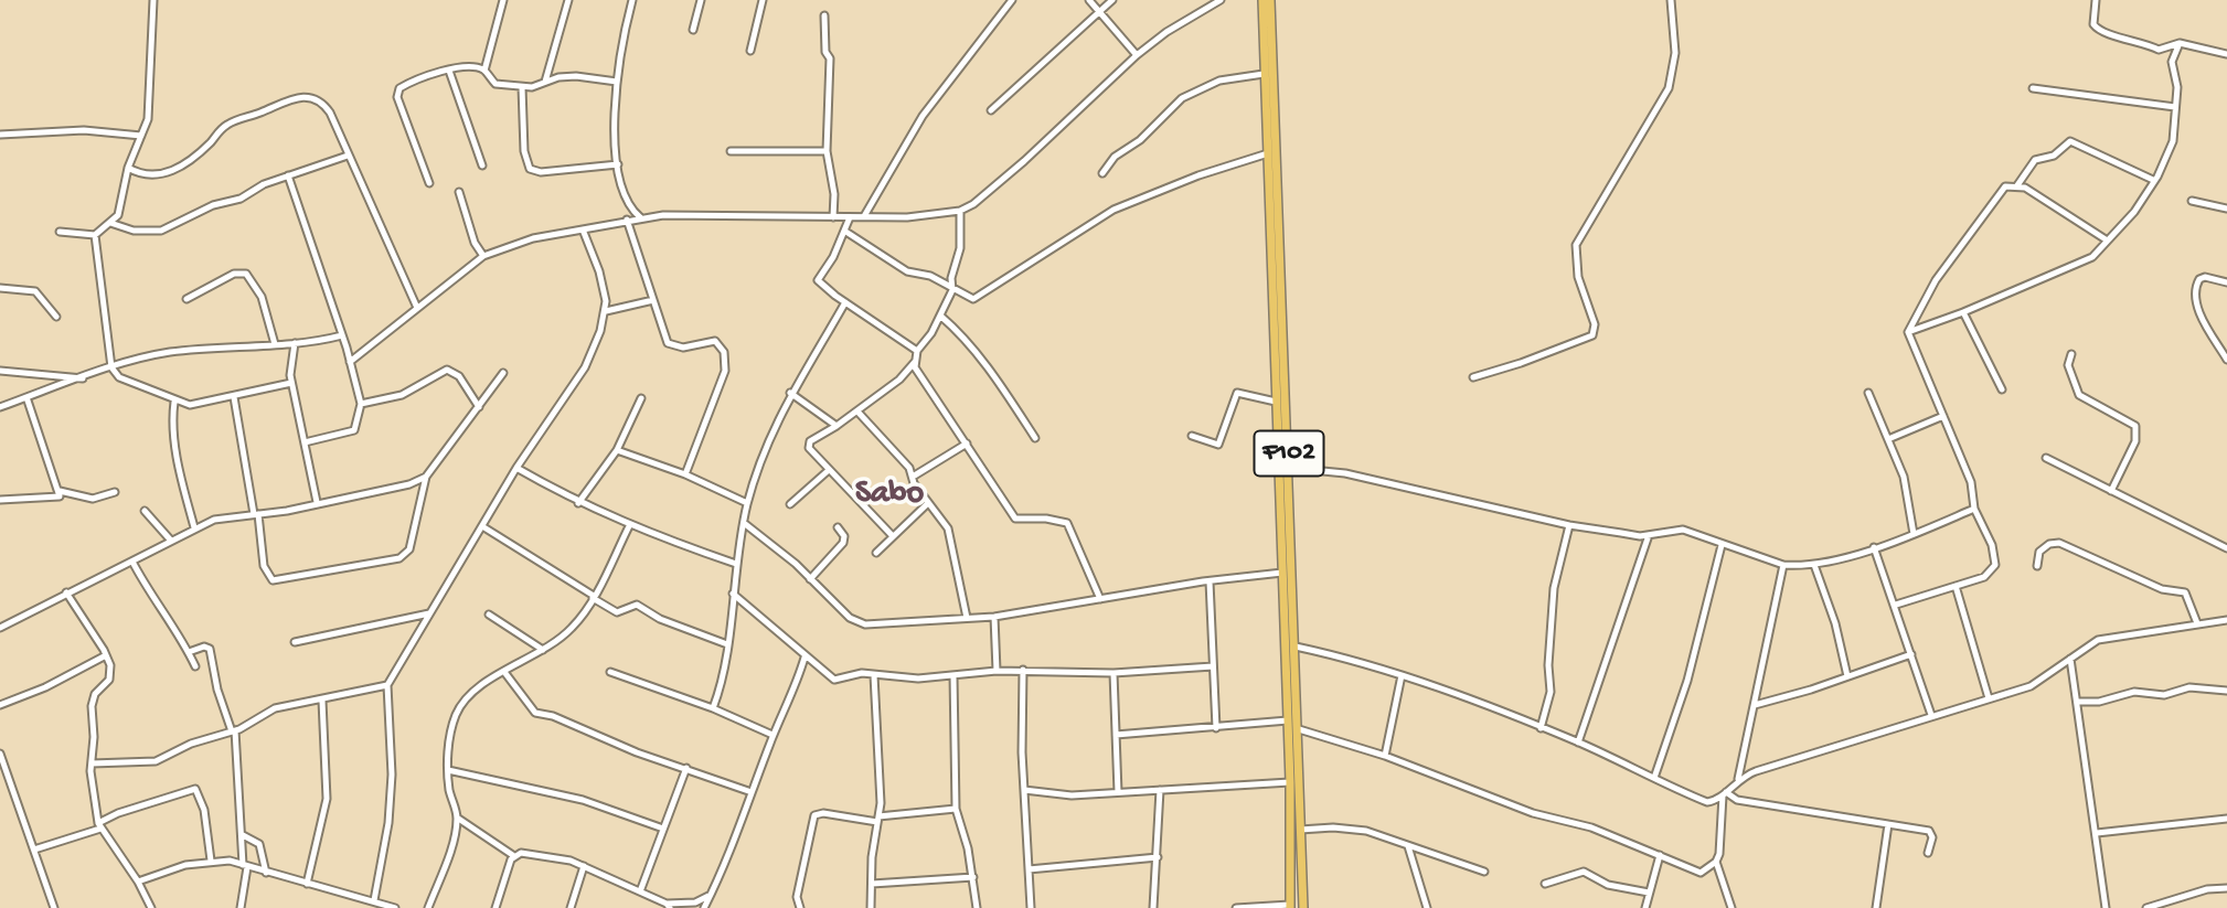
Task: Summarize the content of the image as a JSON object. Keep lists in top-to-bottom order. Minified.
{"streets":{"main road":["F102"]},"districts":["Sabo"]}
